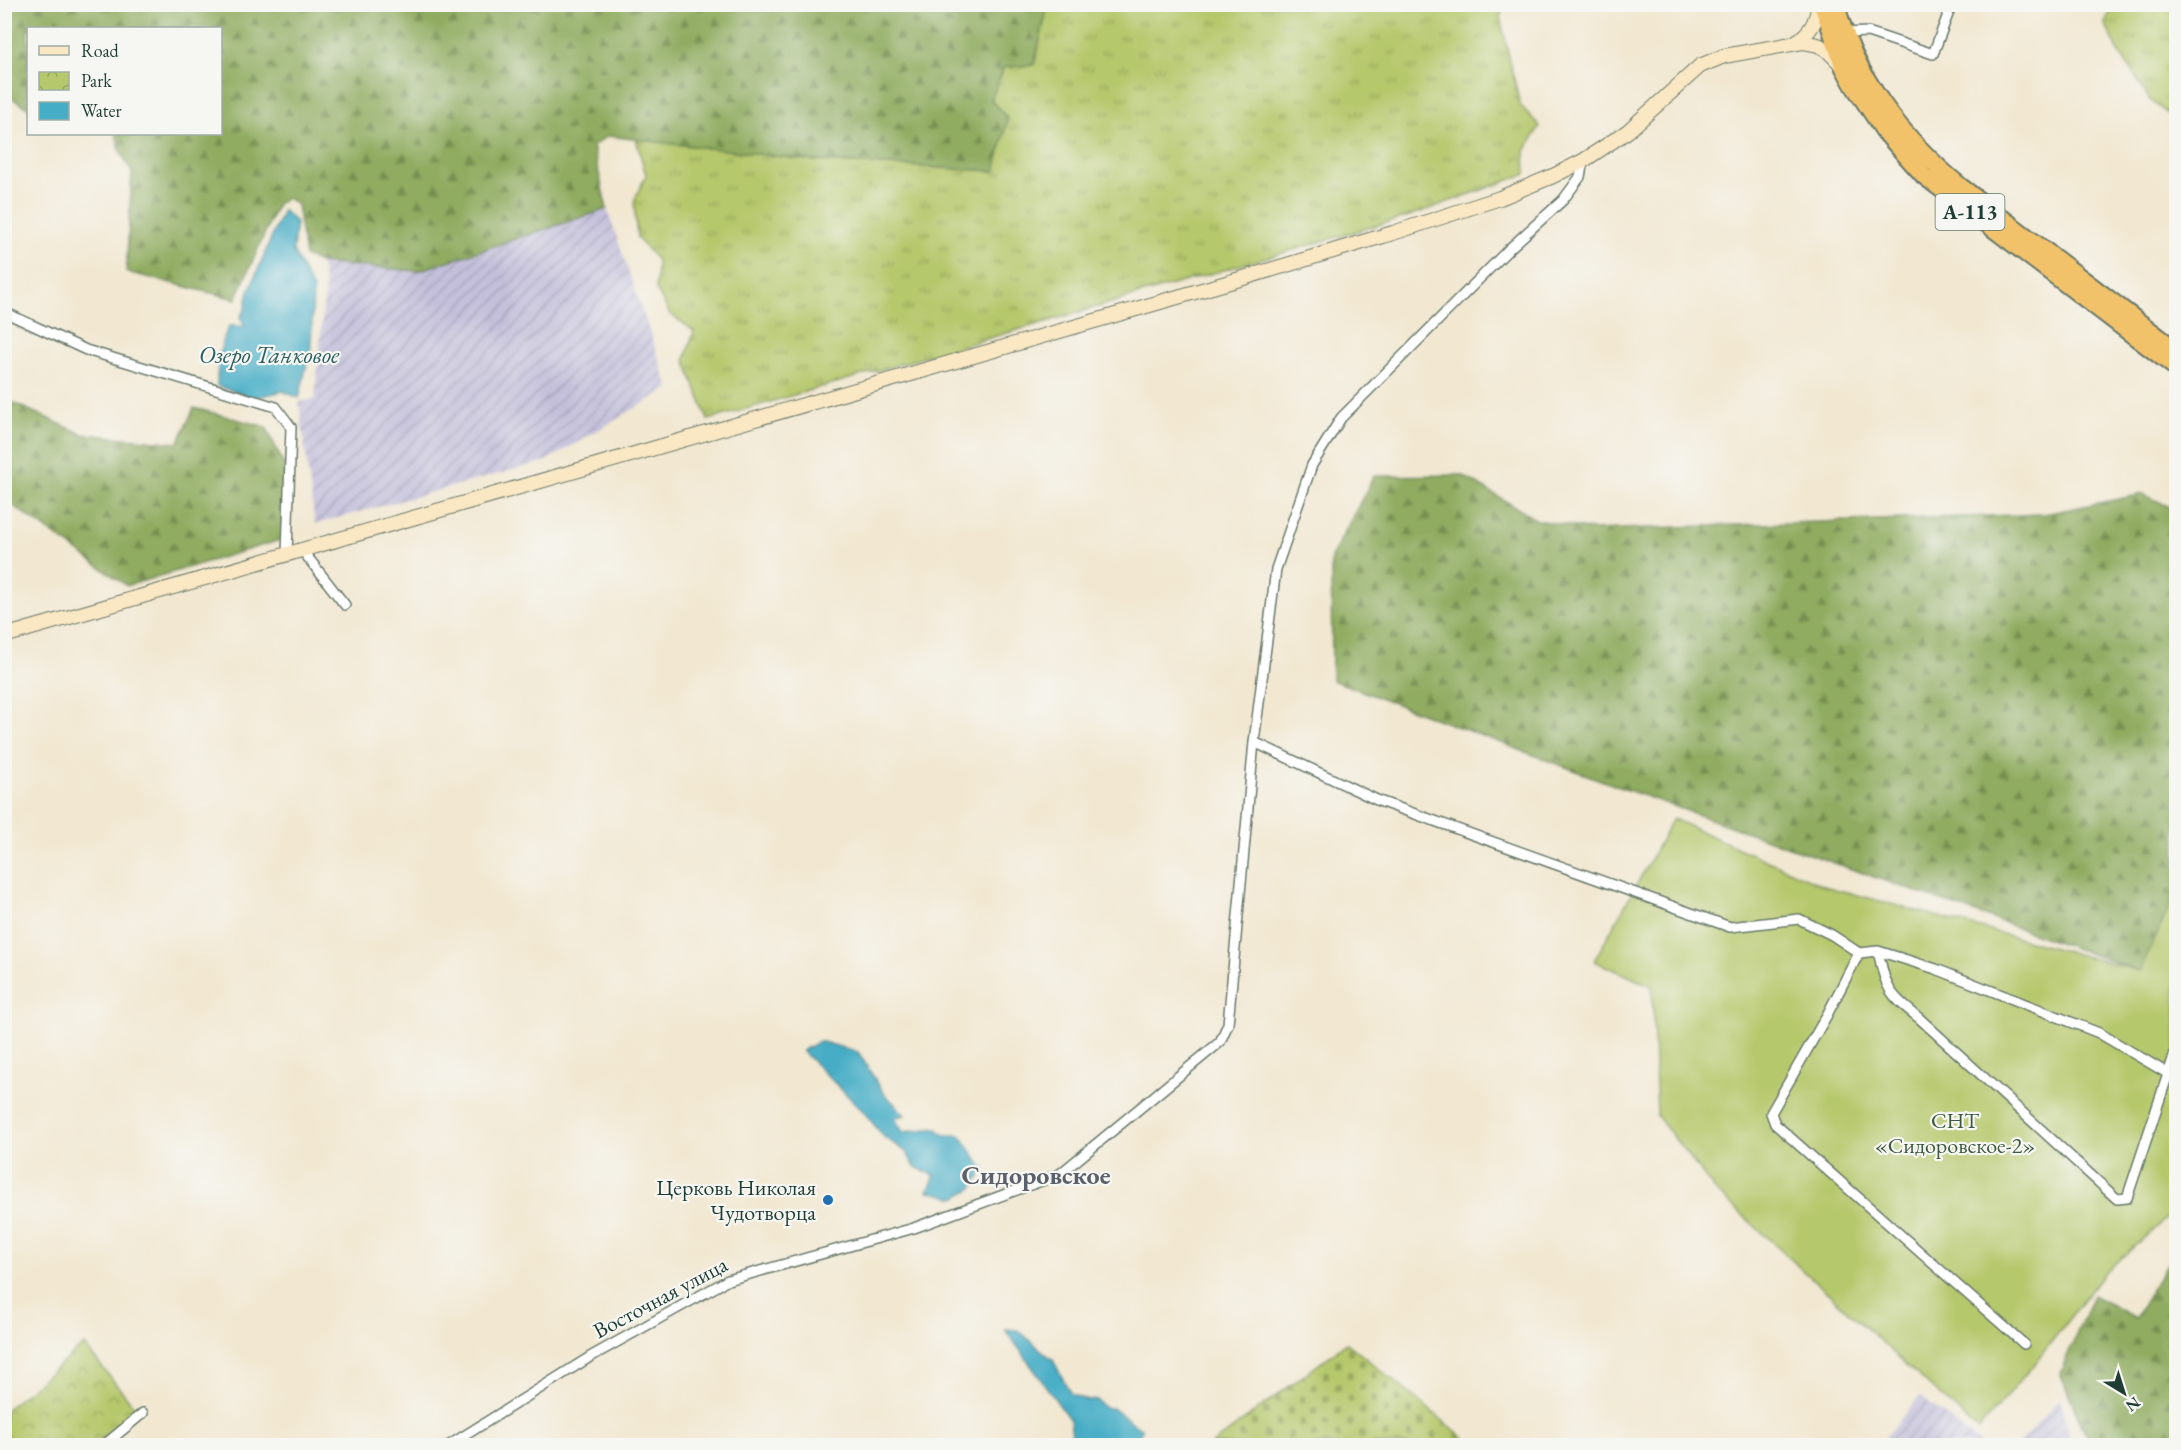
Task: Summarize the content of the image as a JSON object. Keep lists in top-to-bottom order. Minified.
{"streets":{"highway":["А-113"],"street":["Восточная улица"]},"districts":["Сидоровское"],"water":["Озеро Танковое"],"parks":["СНТ «Сидоровское-2»"],"places":["Церковь Николая Чудотворца"],"legend":["Road","Park","Water"],"north":"bottom right"}
